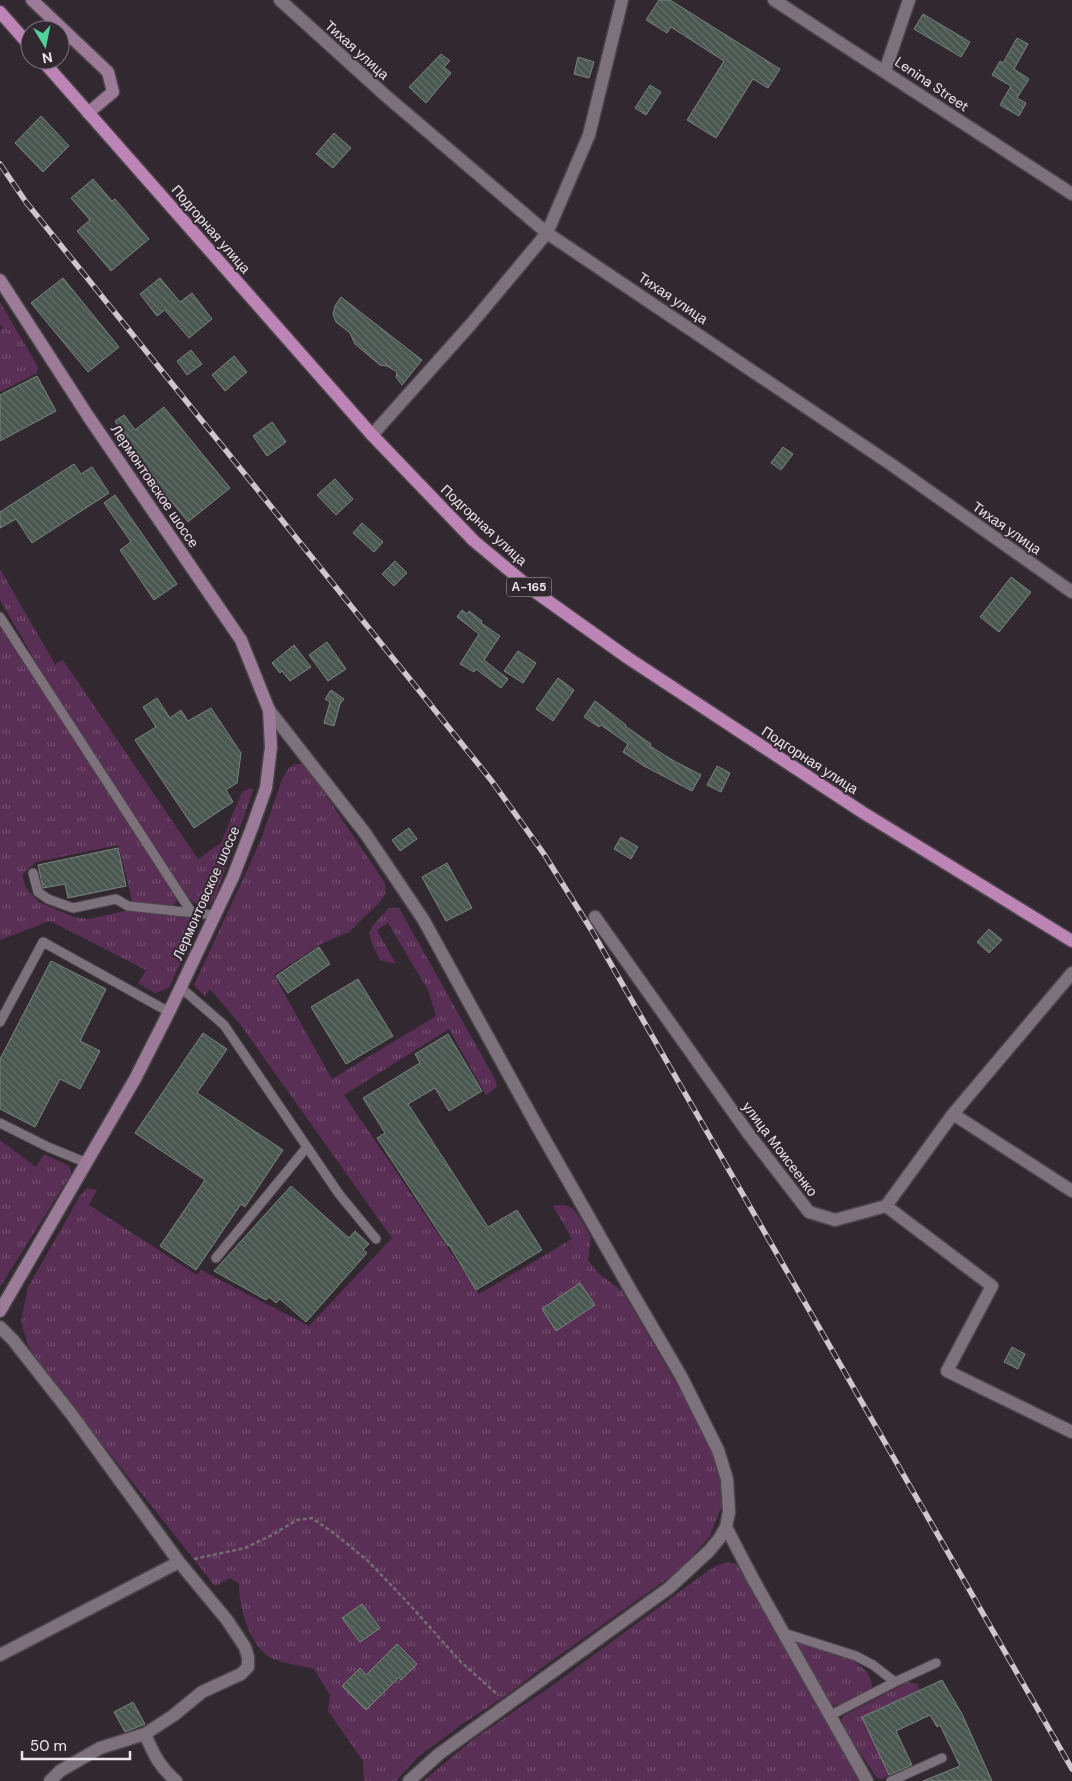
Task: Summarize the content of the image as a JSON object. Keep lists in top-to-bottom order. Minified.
{"streets":{"main road":["Подгорная улица","А-165"],"street":["Тихая улица","Lenina Street","Лермонтовское шоссе","улица Моисеенко"]},"crossings":[["Подгорная улица","А-165"]],"scale_bar":"50 m","north":"bottom"}
